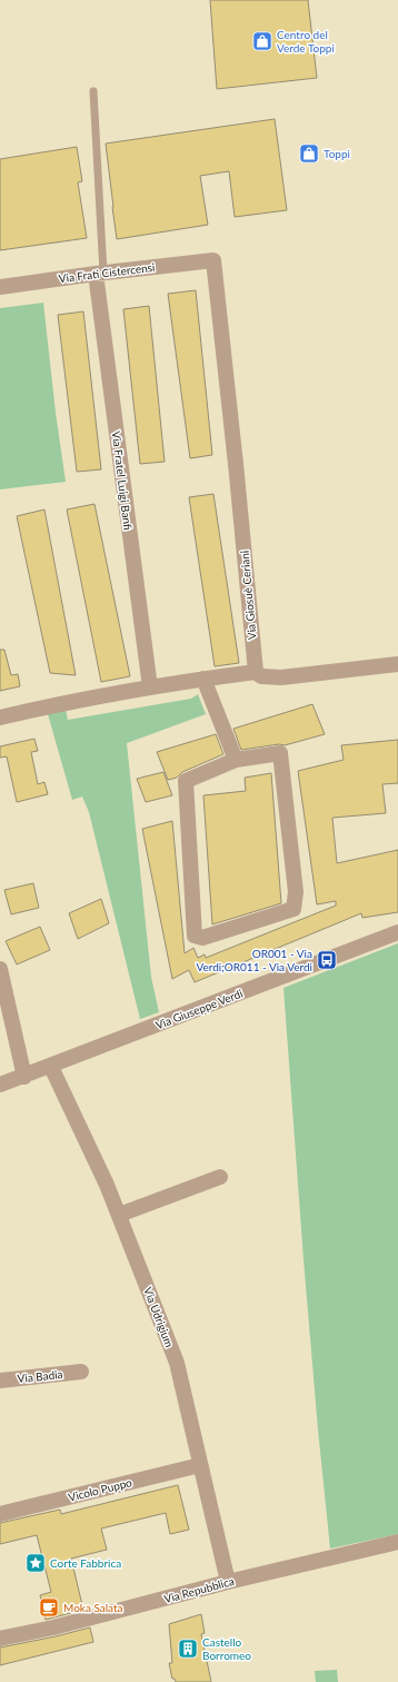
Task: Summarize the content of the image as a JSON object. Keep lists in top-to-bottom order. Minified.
{"streets":{"street":["Via Frati Cistercensi","Via Fratel Luigi Banfi","Via Giosuè Ceriani","Via Giuseppe Verdi","Via Udrigium","Via Badia","Vicolo Puppo","Via Repubblica"]},"crossings":[["Via Frati Cistercensi","Via Fratel Luigi Banfi"],["Via Frati Cistercensi","Via Giosuè Ceriani"],["Via Giuseppe Verdi","Via Udrigium"],["Via Udrigium","Vicolo Puppo"],["Via Udrigium","Via Repubblica"]],"places":{"shop":["Centro del Verde Toppi","Toppi"],"bus stop":["OR001 - Via Verdi;OR011 - Via Verdi"],"place":["Corte Fabbrica"],"cafe":["Moka Salata"],"building":["Castello Borromeo"]}}
